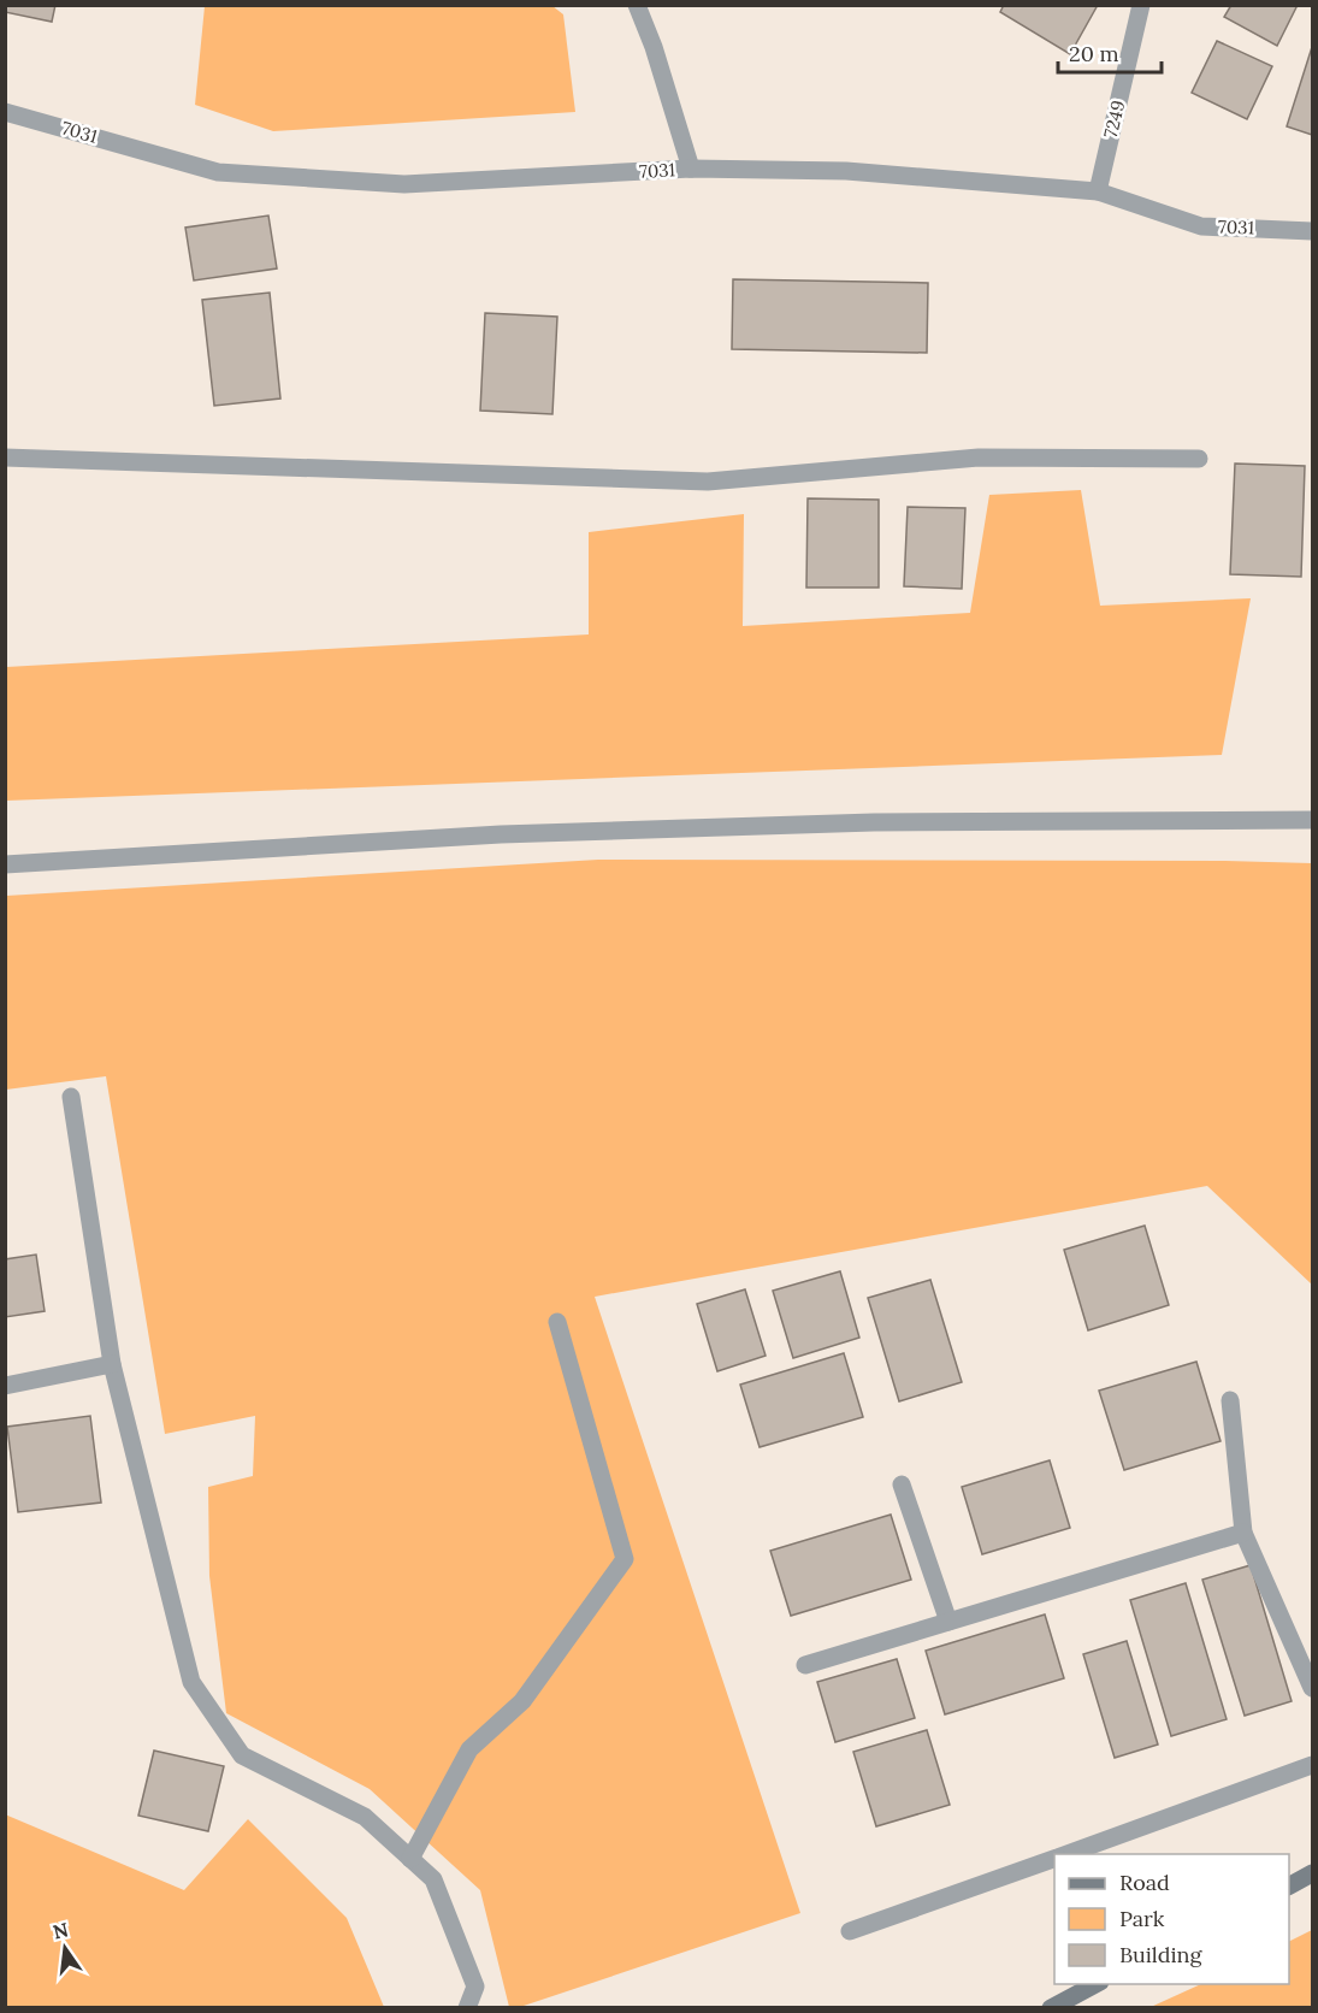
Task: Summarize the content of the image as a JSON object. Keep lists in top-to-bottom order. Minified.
{"streets":{"street":["7249","7031"]},"crossings":[["7249","7031"]],"legend":["Road","Park","Building"],"scale_bar":"20 m","north":"top"}
